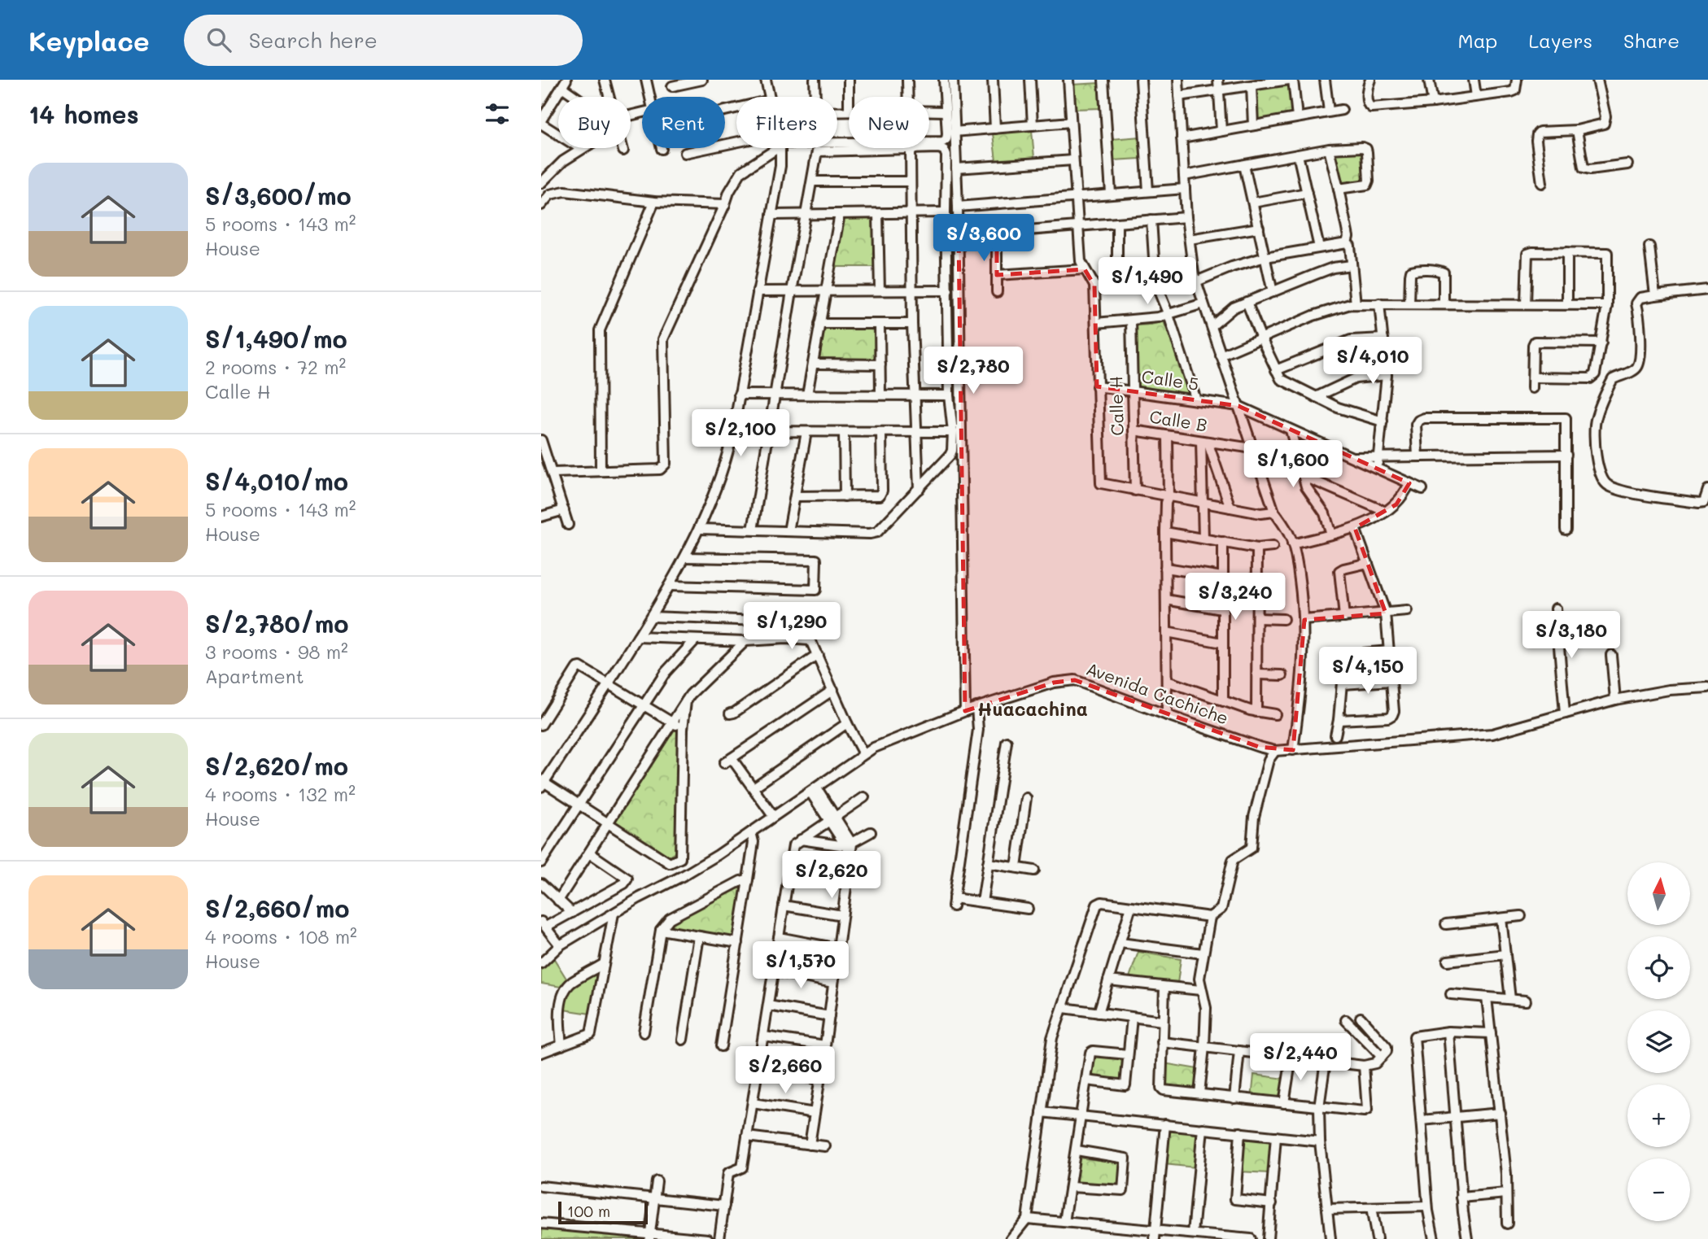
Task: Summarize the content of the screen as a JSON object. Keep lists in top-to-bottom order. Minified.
{"streets":{"street":["Calle 5","Calle H","Calle B","Avenida Cachiche"]},"crossings":[["Calle 5","Calle H"],["Calle H","Calle B"]],"districts":["Huacachina"],"scale_bar":"100 m","north":"top","page":{"header":"Keyplace","search":"Search here","nav":["Map","Layers","Share"],"heading":"14 homes","chip":["Buy","Rent","Filters","New"],"list":[{"name":"S/3,600/mo","note":"5 rooms · 143 m² · House"},{"name":"S/1,490/mo","note":"2 rooms · 72 m² · Calle H"},{"name":"S/4,010/mo","note":"5 rooms · 143 m² · House"},{"name":"S/2,780/mo","note":"3 rooms · 98 m² · Apartment"},{"name":"S/2,620/mo","note":"4 rooms · 132 m² · House"},{"name":"S/2,660/mo","note":"4 rooms · 108 m² · House"}],"price":["S/3,600","S/1,490","S/4,010","S/2,780","S/2,100","S/1,600","S/3,240","S/1,290","S/3,180","S/4,150","S/2,620","S/1,570","S/2,440","S/2,660"],"map_buttons":["+","−"],"scale":"100 m"}}
